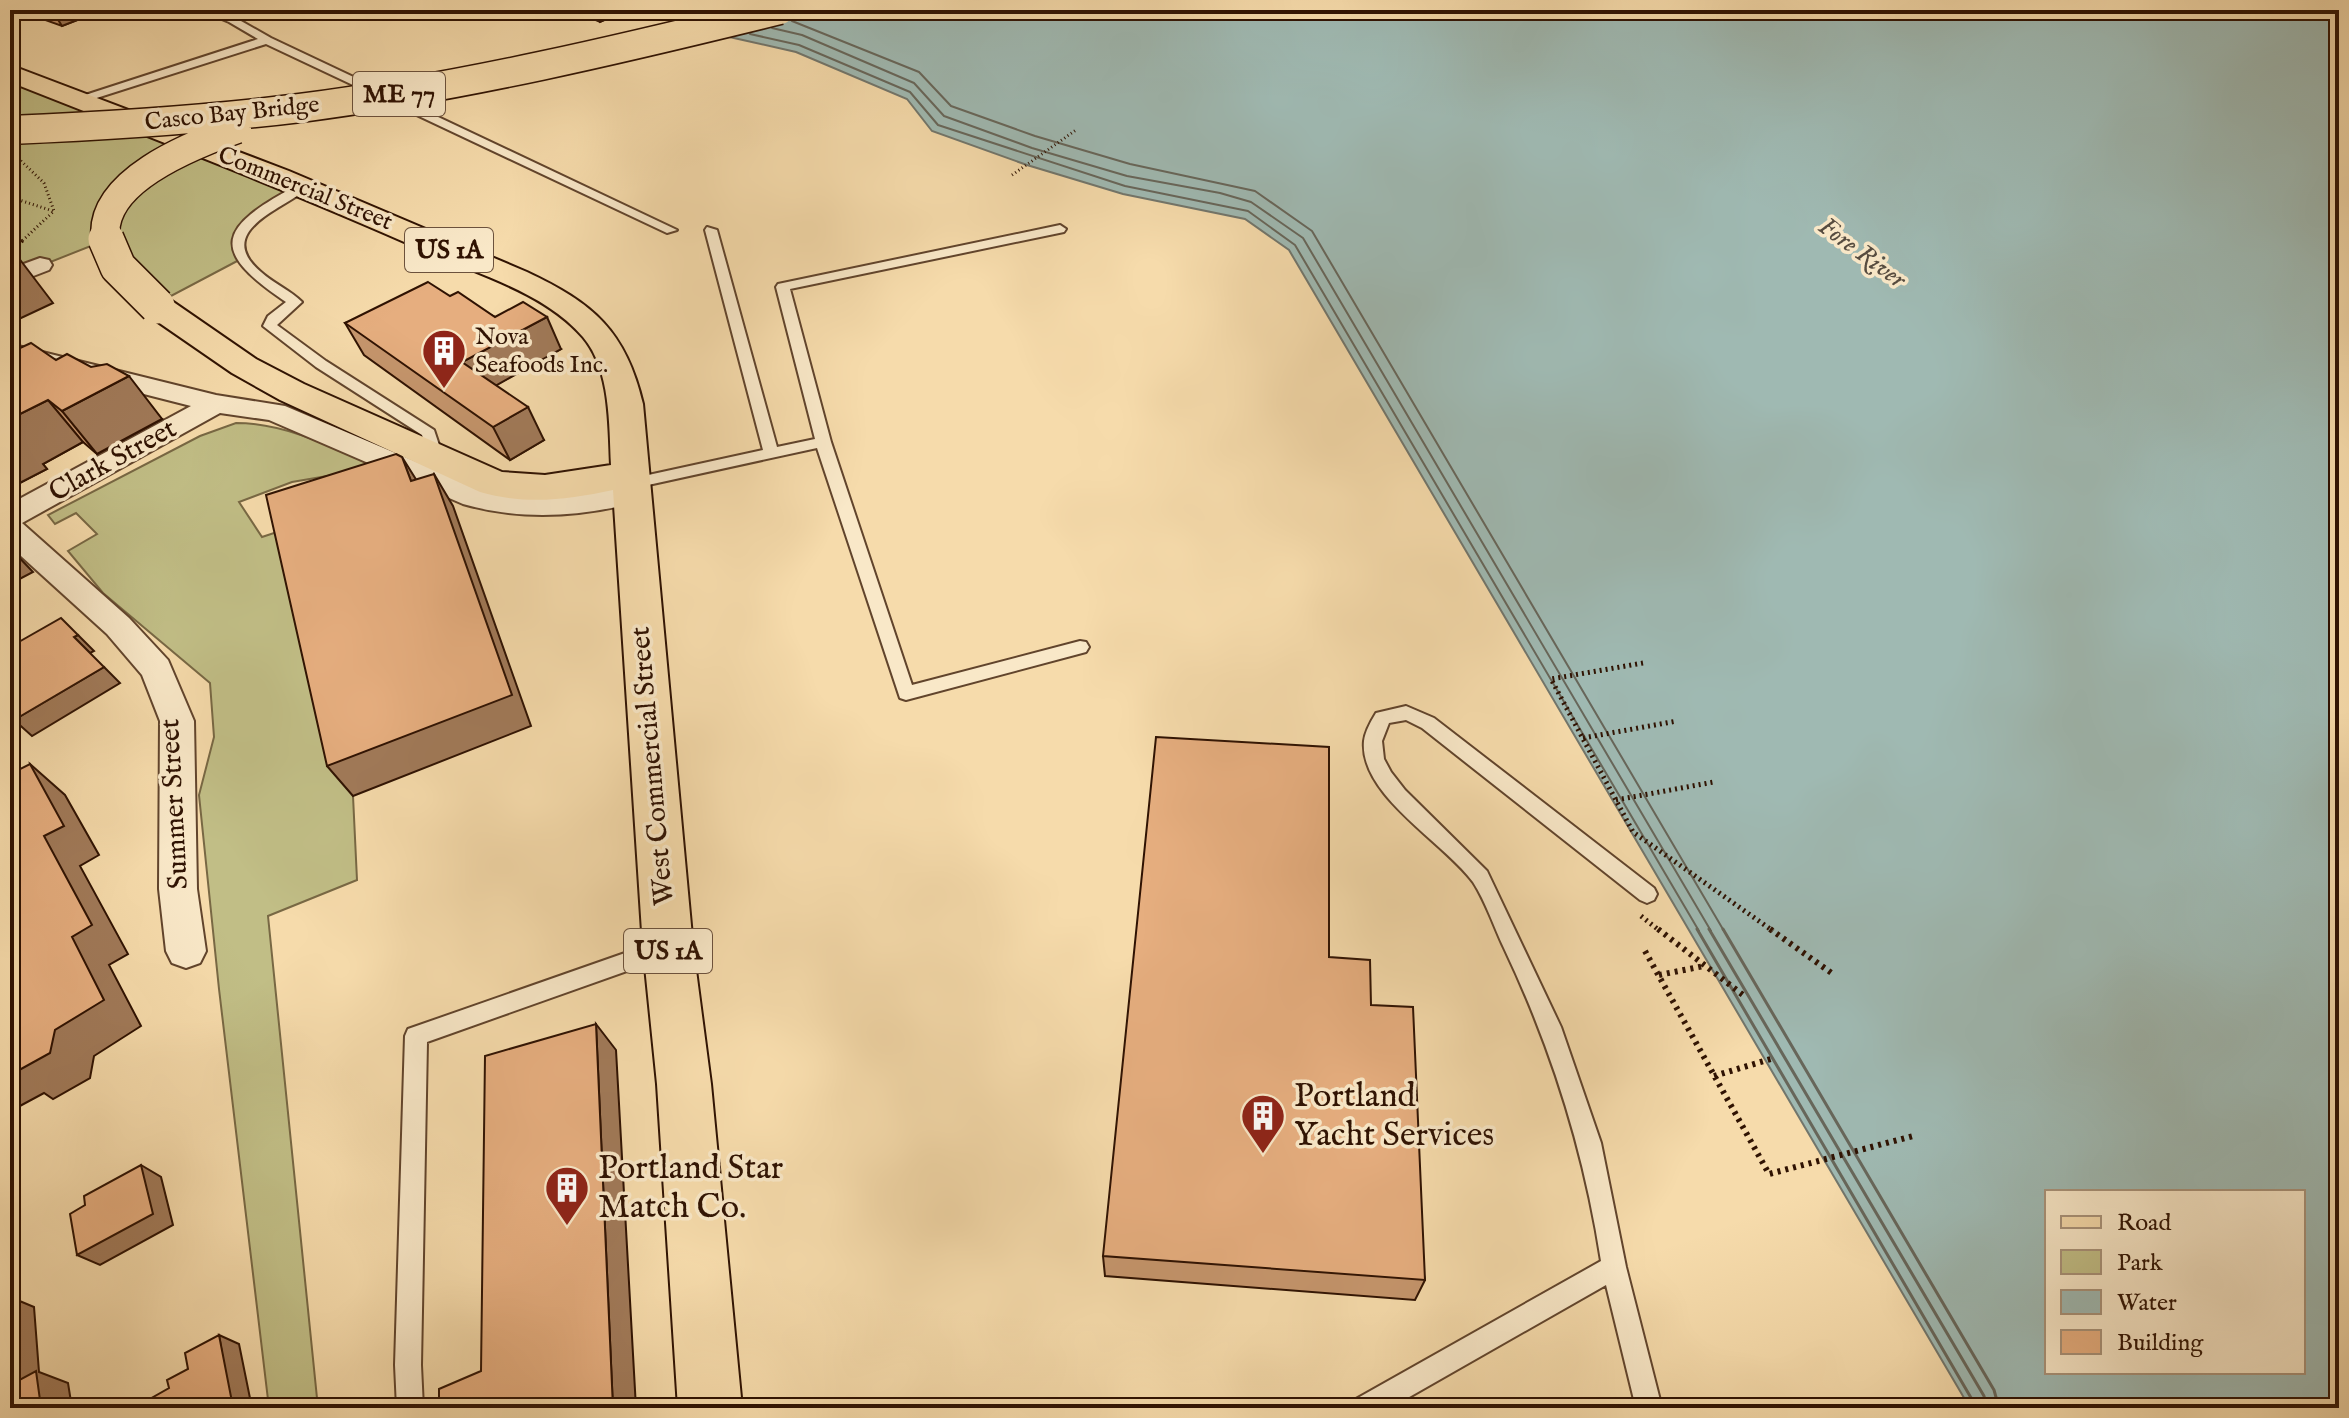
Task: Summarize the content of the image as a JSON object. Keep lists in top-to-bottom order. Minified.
{"streets":{"main road":["ME 77","Casco Bay Bridge","Commercial Street","US 1A","West Commercial Street"],"street":["Clark Street","Summer Street"]},"crossings":[["Commercial Street","West Commercial Street"]],"water":["Fore River"],"places":{"building":["Nova Seafoods Inc.","Portland Yacht Services","Portland Star Match Co."]},"legend":["Road","Park","Water","Building"]}
